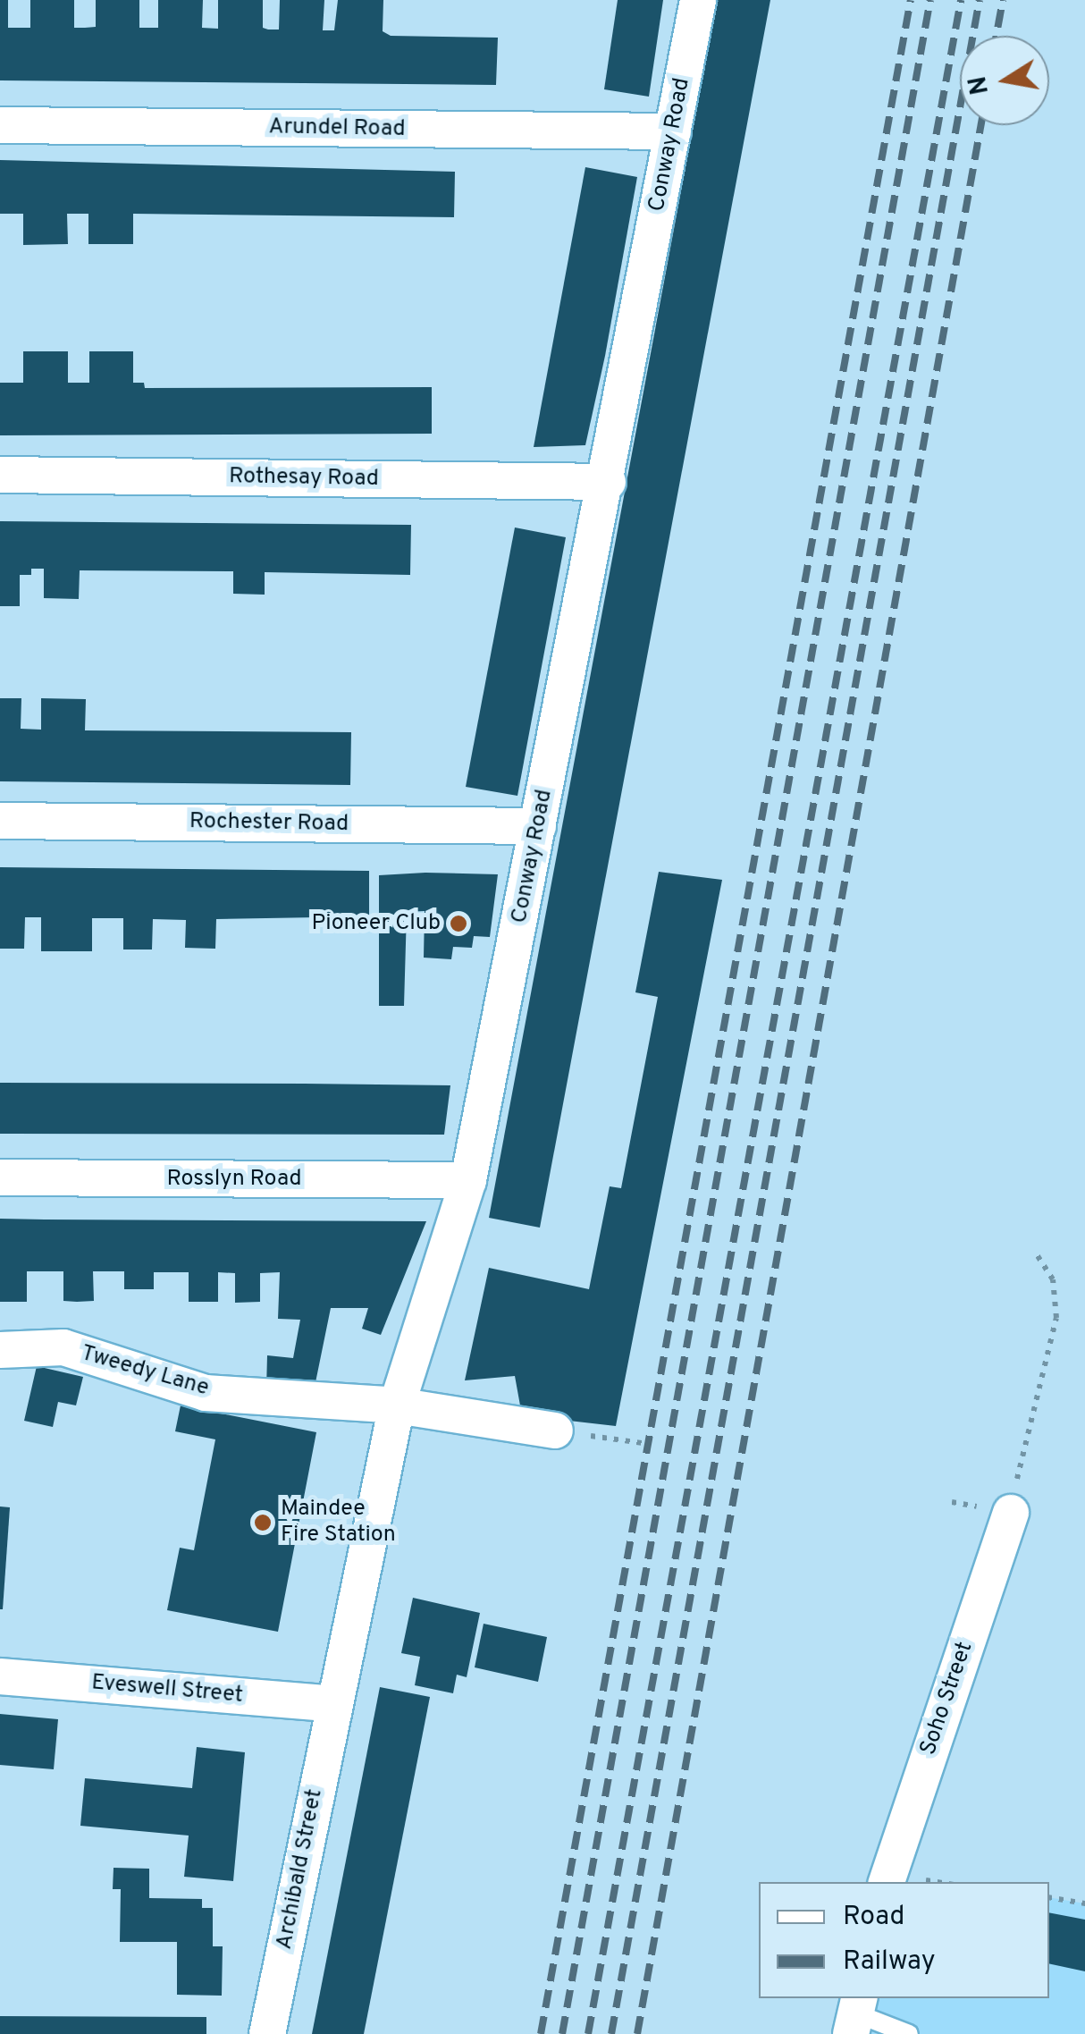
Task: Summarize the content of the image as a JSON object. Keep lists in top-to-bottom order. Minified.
{"streets":{"street":["Arundel Road","Conway Road","Rothesay Road","Rochester Road","Rosslyn Road","Tweedy Lane","Eveswell Street","Soho Street","Archibald Street"]},"crossings":[["Arundel Road","Conway Road"],["Conway Road","Rothesay Road"],["Conway Road","Rochester Road"],["Conway Road","Rosslyn Road"],["Conway Road","Tweedy Lane"],["Conway Road","Eveswell Street"],["Conway Road","Archibald Street"],["Eveswell Street","Archibald Street"]],"places":["Pioneer Club","Maindee Fire Station"],"legend":["Road","Railway"],"north":"left"}
